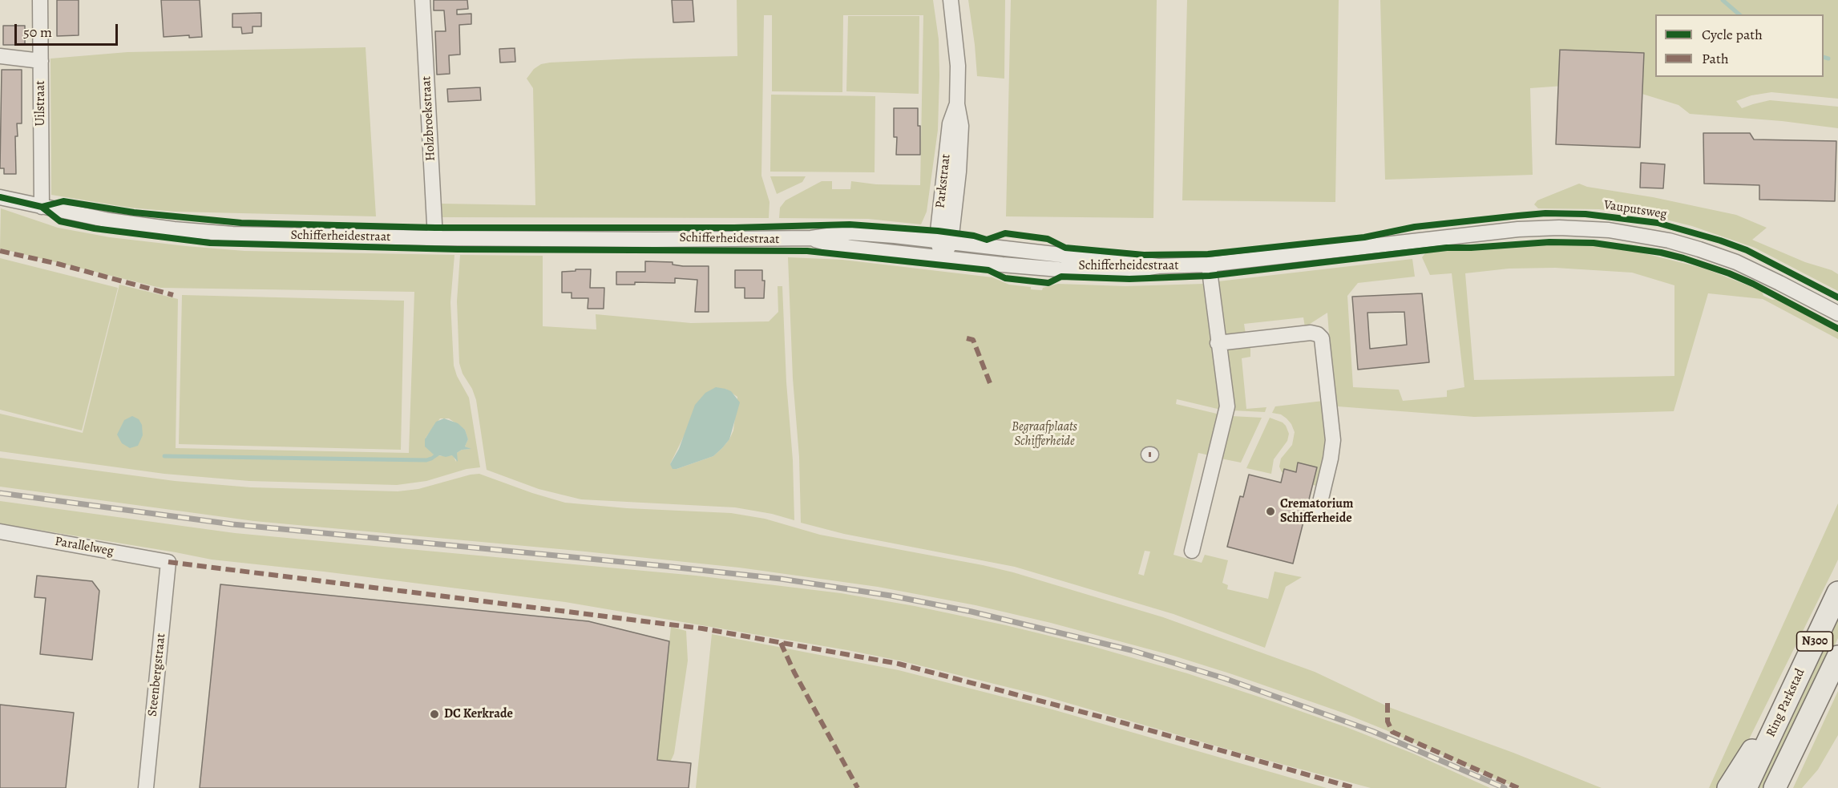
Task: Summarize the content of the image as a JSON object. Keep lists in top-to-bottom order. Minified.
{"streets":{"highway":["N300","Ring Parkstad"],"street":["Uilstraat","Holzbroekstraat","Parkstraat","Vauputsweg","Schifferheidestraat","Parallelweg","Steenbergstraat"]},"crossings":[["Uilstraat","Schifferheidestraat"],["Holzbroekstraat","Schifferheidestraat"],["Parkstraat","Schifferheidestraat"],["Vauputsweg","Schifferheidestraat"],["Parallelweg","Steenbergstraat"],["N300","Ring Parkstad"]],"parks":["Begraafplaats Schifferheide"],"places":["Crematorium Schifferheide","DC Kerkrade"],"legend":["Cycle path","Path"],"scale_bar":"50 m"}
